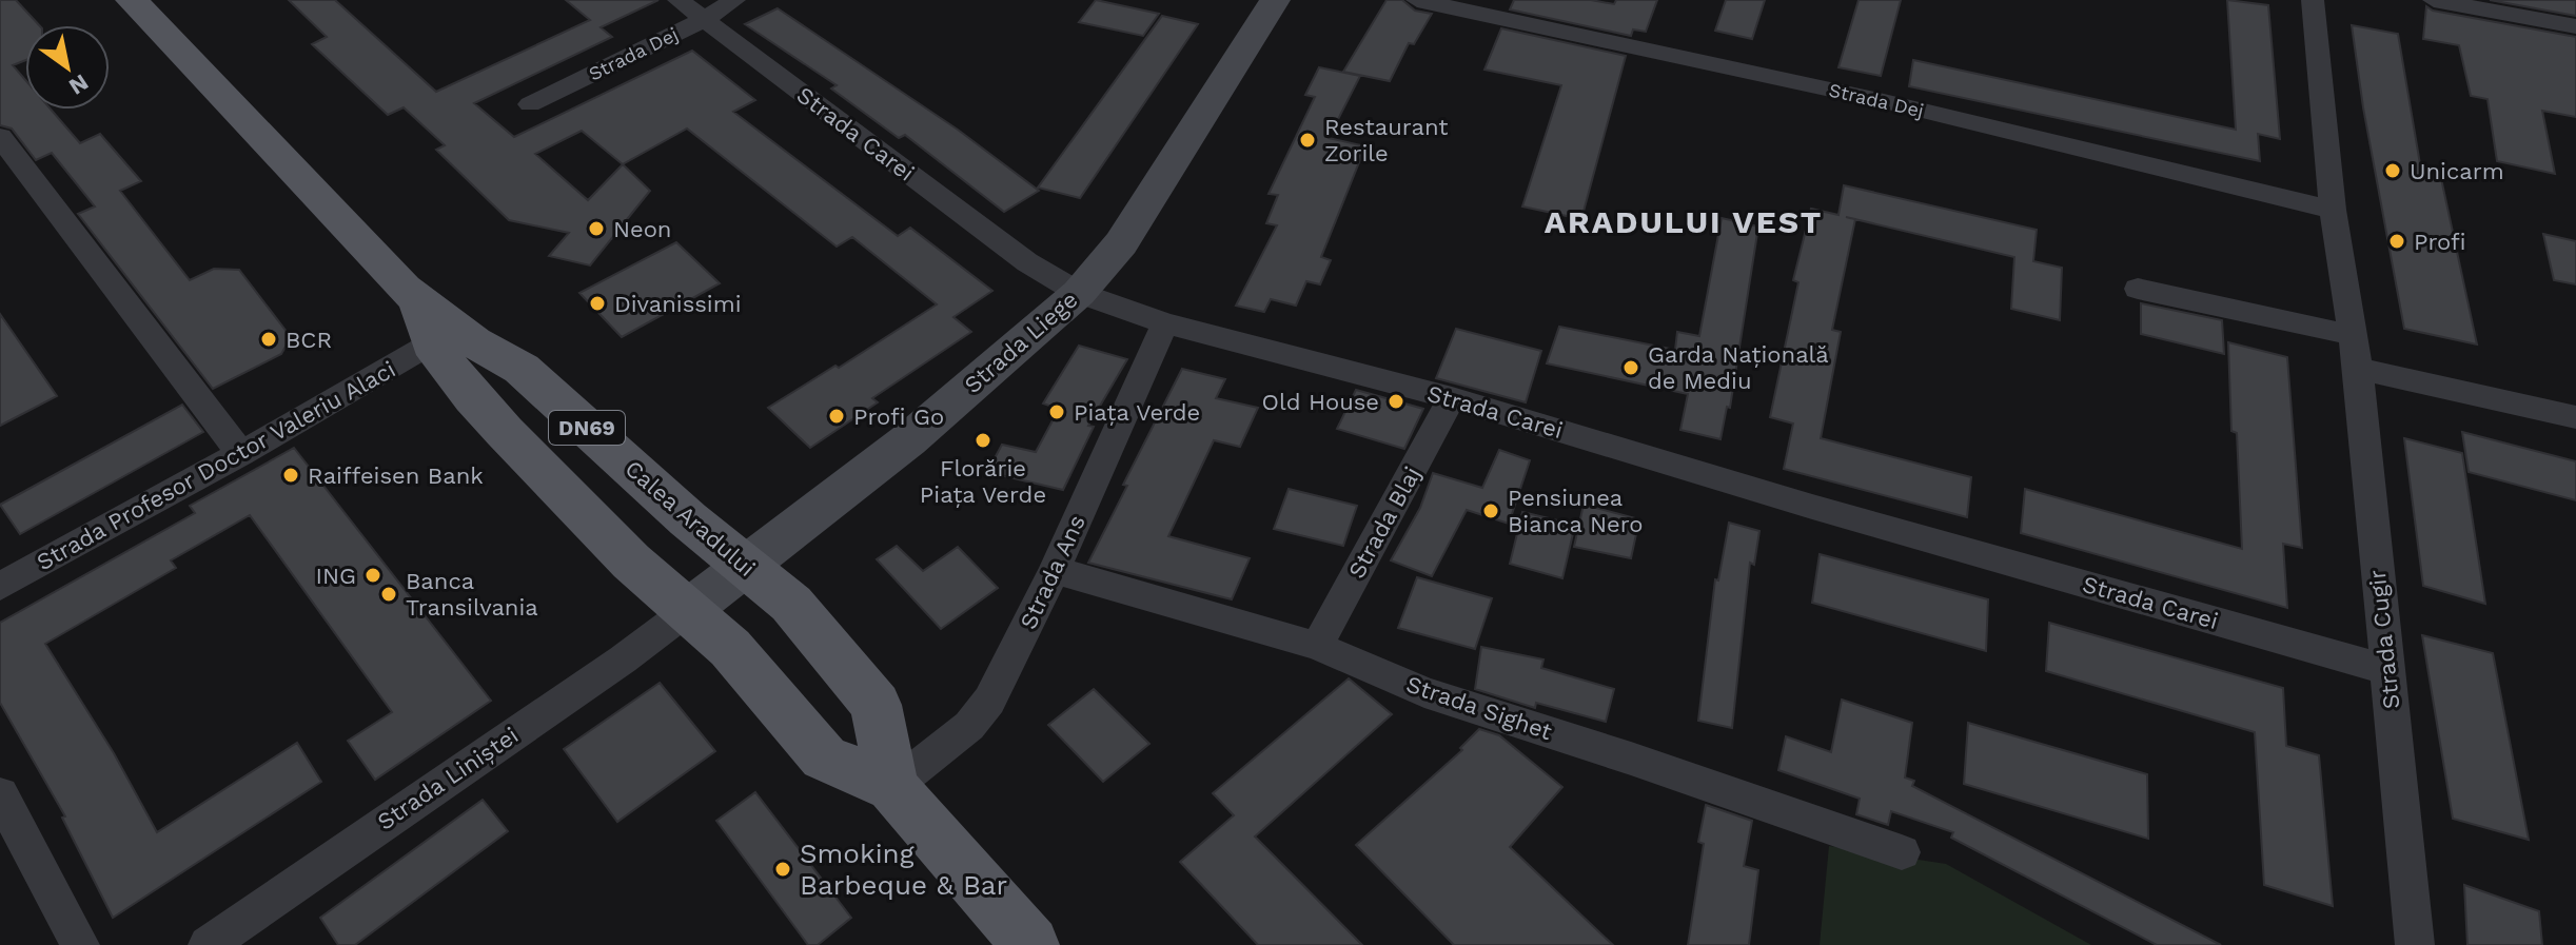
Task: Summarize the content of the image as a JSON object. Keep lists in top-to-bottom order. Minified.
{"streets":{"main road":["DN69","Calea Aradului"],"street":["Strada Dej","Strada Carei","Strada Liege","Strada Profesor Doctor Valeriu Alaci","Strada Blaj","Strada Ans","Strada Cugir","Strada Sighet","Strada Liniștei"]},"crossings":[["Strada Dej","Strada Carei"],["Strada Dej","Strada Cugir"],["Strada Carei","Strada Liege"],["Strada Carei","Strada Blaj"],["Strada Carei","Strada Ans"],["Strada Carei","Strada Cugir"],["Strada Liege","Calea Aradului"],["Strada Liege","Strada Liniștei"],["Strada Profesor Doctor Valeriu Alaci","Calea Aradului"],["Calea Aradului","Strada Ans"],["Calea Aradului","Strada Liniștei"],["Strada Blaj","Strada Sighet"],["Strada Ans","Strada Sighet"]],"districts":["ARADULUI VEST"],"places":["Restaurant Zorile","Unicarm","Neon","Profi","Divanissimi","BCR","Garda Națională de Mediu","Old House","Piața Verde","Profi Go","Florărie Piața Verde","Raiffeisen Bank","Pensiunea Bianca Nero","ING","Banca Transilvania","Smoking Barbeque & Bar"],"north":"bottom right"}
